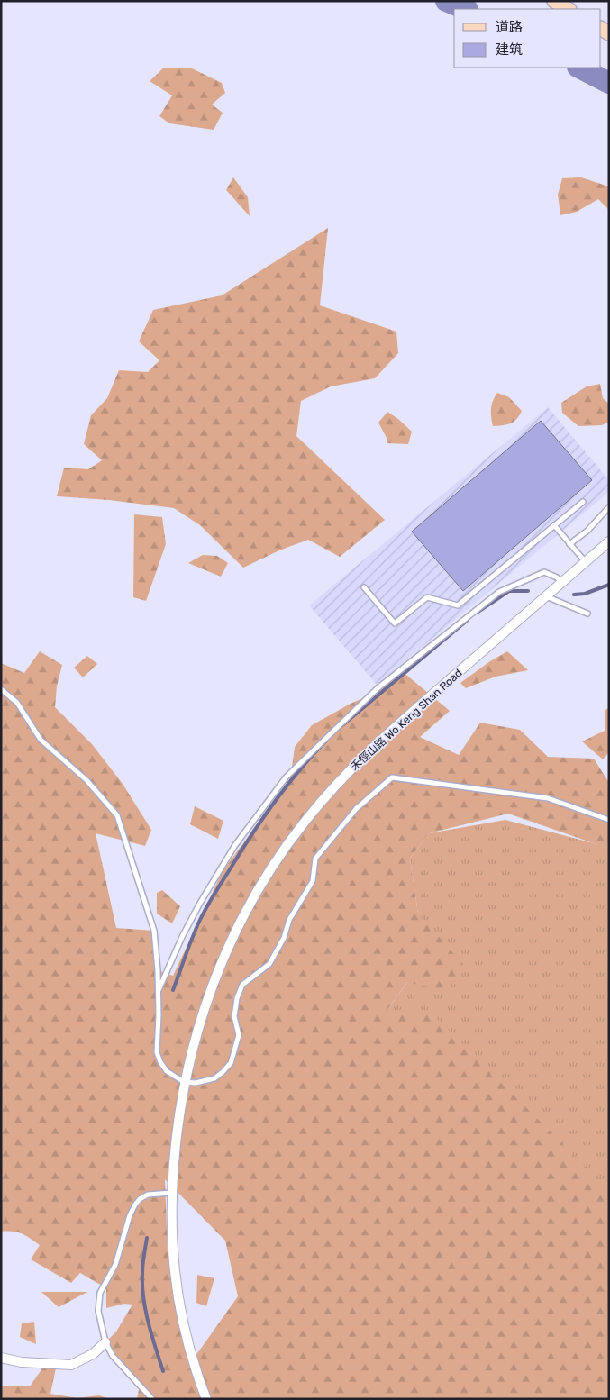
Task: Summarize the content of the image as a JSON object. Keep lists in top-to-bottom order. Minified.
{"streets":{"street":["禾徑山路 Wo Keng Shan Road"]},"legend":["道路","建筑"]}
